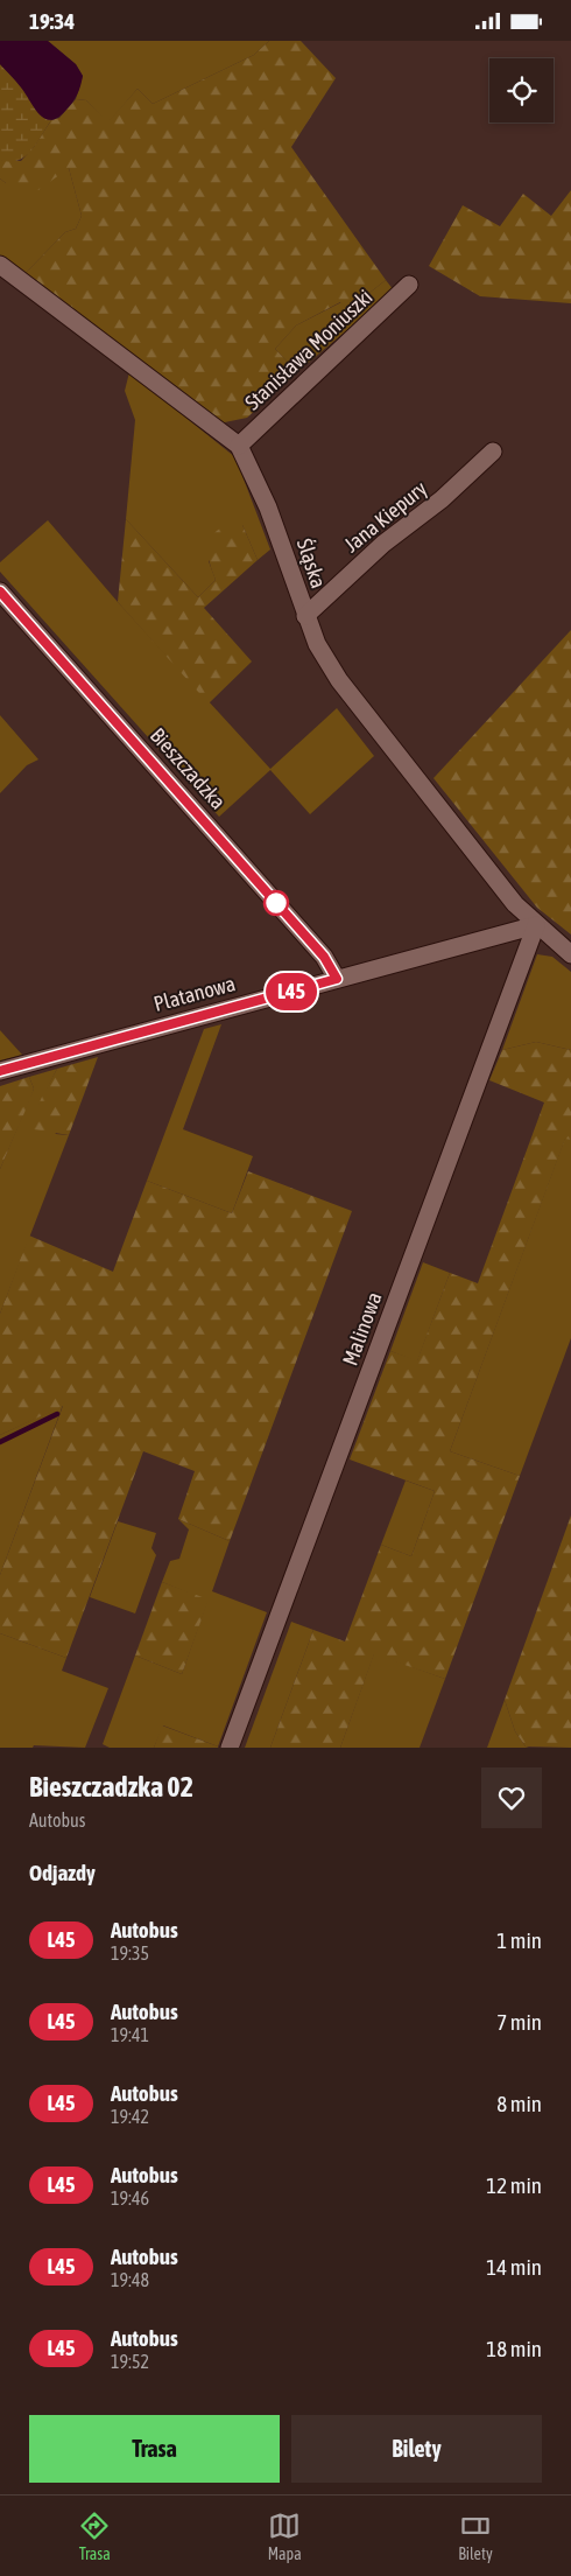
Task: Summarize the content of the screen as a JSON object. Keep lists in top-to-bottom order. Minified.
{"streets":{"street":["Stanisława Moniuszki","Jana Kiepury","Śląska","Bieszczadzka","Platanowa","Malinowa"]},"crossings":[["Stanisława Moniuszki","Śląska"],["Jana Kiepury","Śląska"],["Śląska","Platanowa"],["Śląska","Malinowa"],["Bieszczadzka","Platanowa"],["Platanowa","Malinowa"]],"lines":["bus line L45"],"page":{"status":"19:34","on_map":"L45","heading":[["Bieszczadzka 02","Autobus"],"Odjazdy"],"list":[{"mark":"L45","name":"Autobus","note":"19:35","value":"1 min"},{"mark":"L45","name":"Autobus","note":"19:41","value":"7 min"},{"mark":"L45","name":"Autobus","note":"19:42","value":"8 min"},{"mark":"L45","name":"Autobus","note":"19:46","value":"12 min"},{"mark":"L45","name":"Autobus","note":"19:48","value":"14 min"},{"mark":"L45","name":"Autobus","note":"19:52","value":"18 min"}],"buttons":["Trasa","Bilety"],"tabs":["Trasa","Mapa","Bilety"]}}
